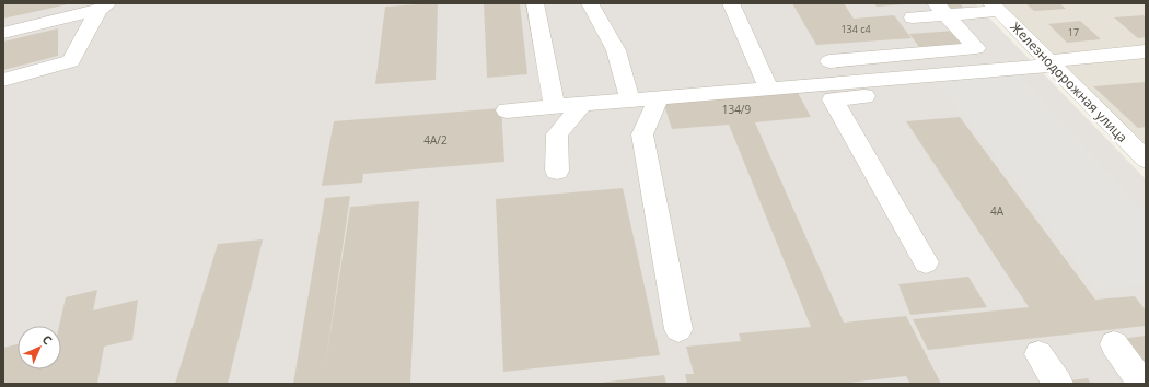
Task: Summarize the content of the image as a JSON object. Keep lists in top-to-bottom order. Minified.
{"streets":{"street":["Железнодорожная улица"]},"house_numbers":["134 с4","17","134/9","4А/2","4А"],"north":"top right"}
